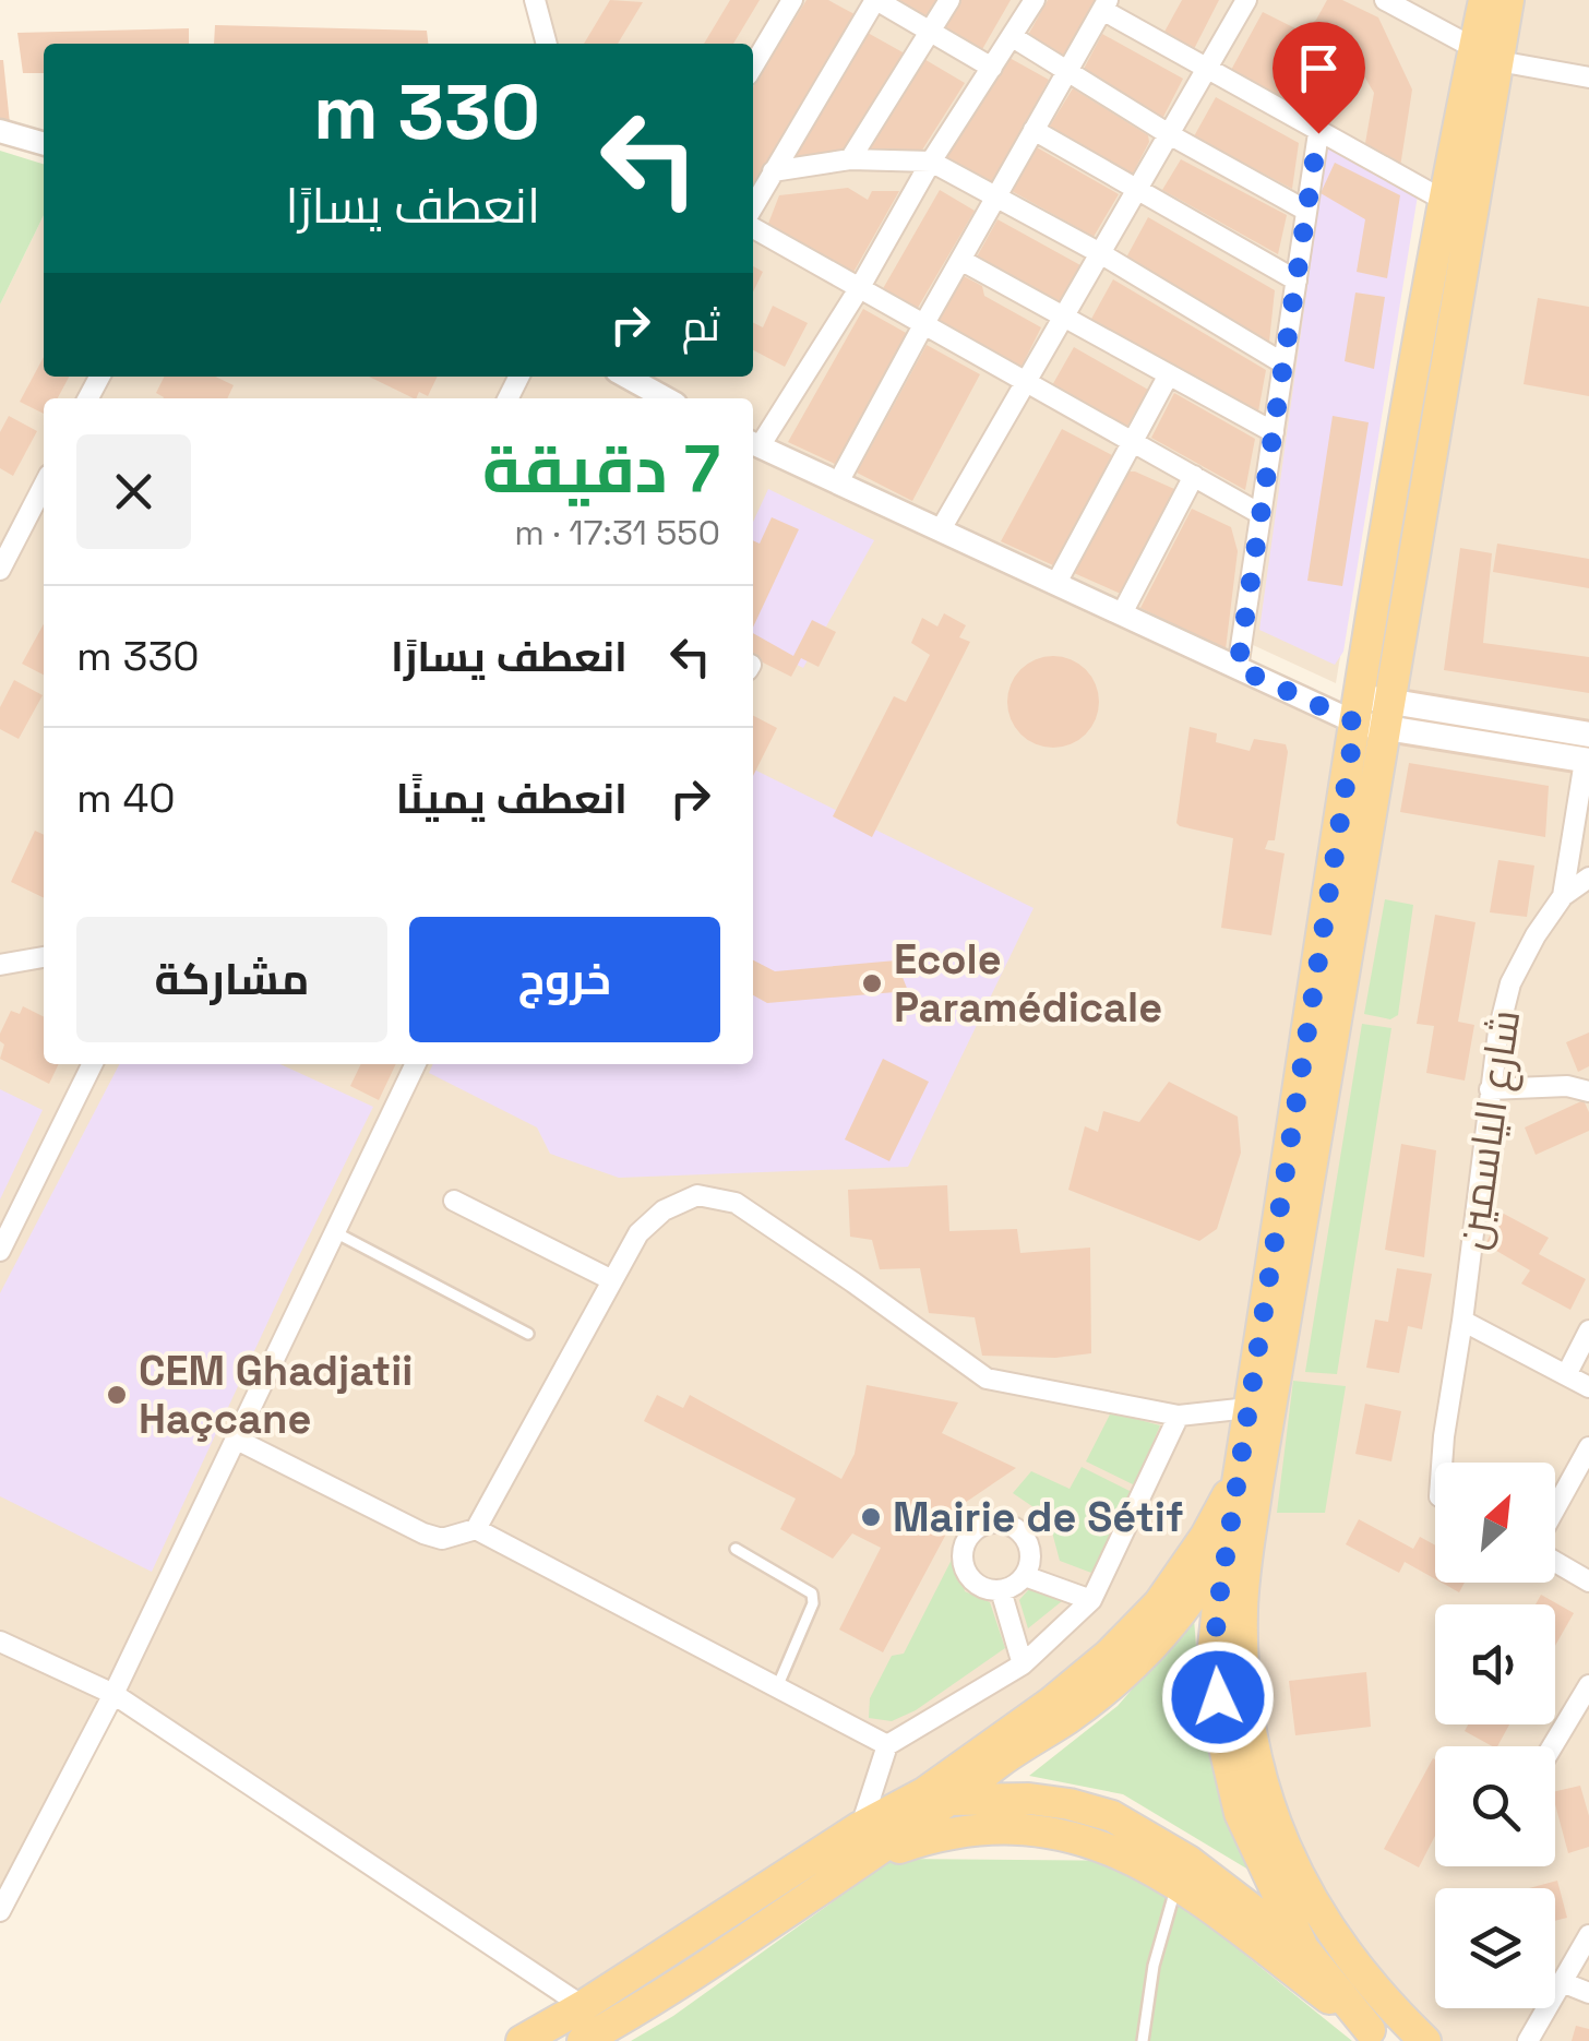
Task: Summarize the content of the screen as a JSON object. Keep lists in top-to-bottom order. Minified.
{"streets":{"street":["شارع الياسمين"]},"places":["Ecole Paramédicale","CEM Ghadjatii Haçcane","Mairie de Sétif"],"north":"top right","page":{"turn":["330 m","انعطف يسارًا"],"then":"ثم","heading":["7 دقيقة","550 m · 17:31"],"list":[{"name":"انعطف يسارًا","value":"330 m"},{"name":"انعطف يمينًا","value":"40 m"}],"buttons":["خروج","مشاركة"]}}
